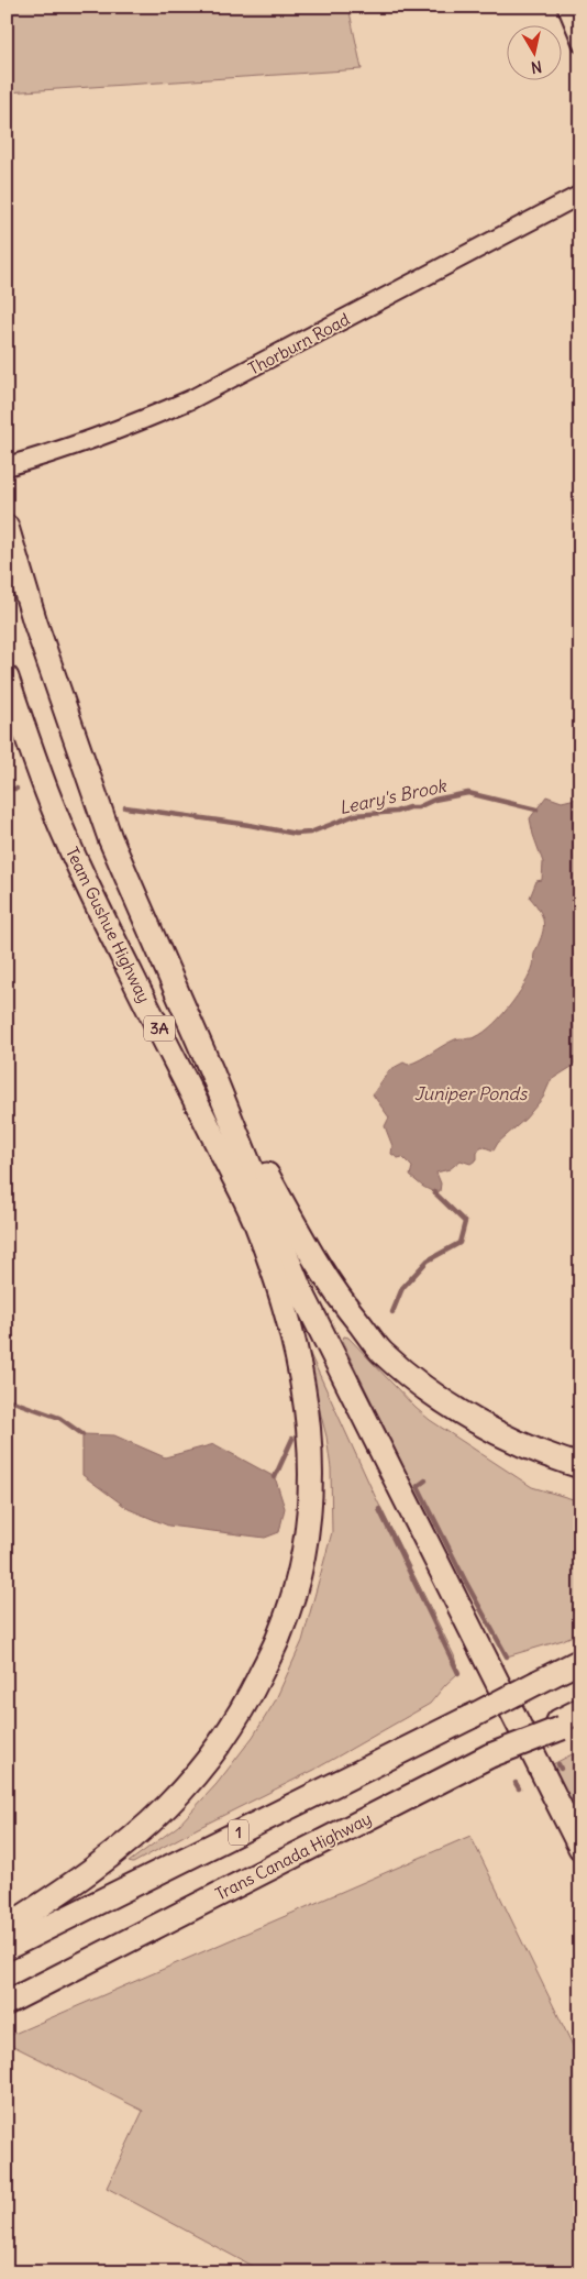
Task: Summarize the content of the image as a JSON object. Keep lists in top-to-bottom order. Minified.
{"streets":{"highway":["Team Gushue Highway","3A","1","Trans Canada Highway"],"main road":["Thorburn Road"]},"water":["Leary's Brook","Juniper Ponds"],"north":"bottom"}
